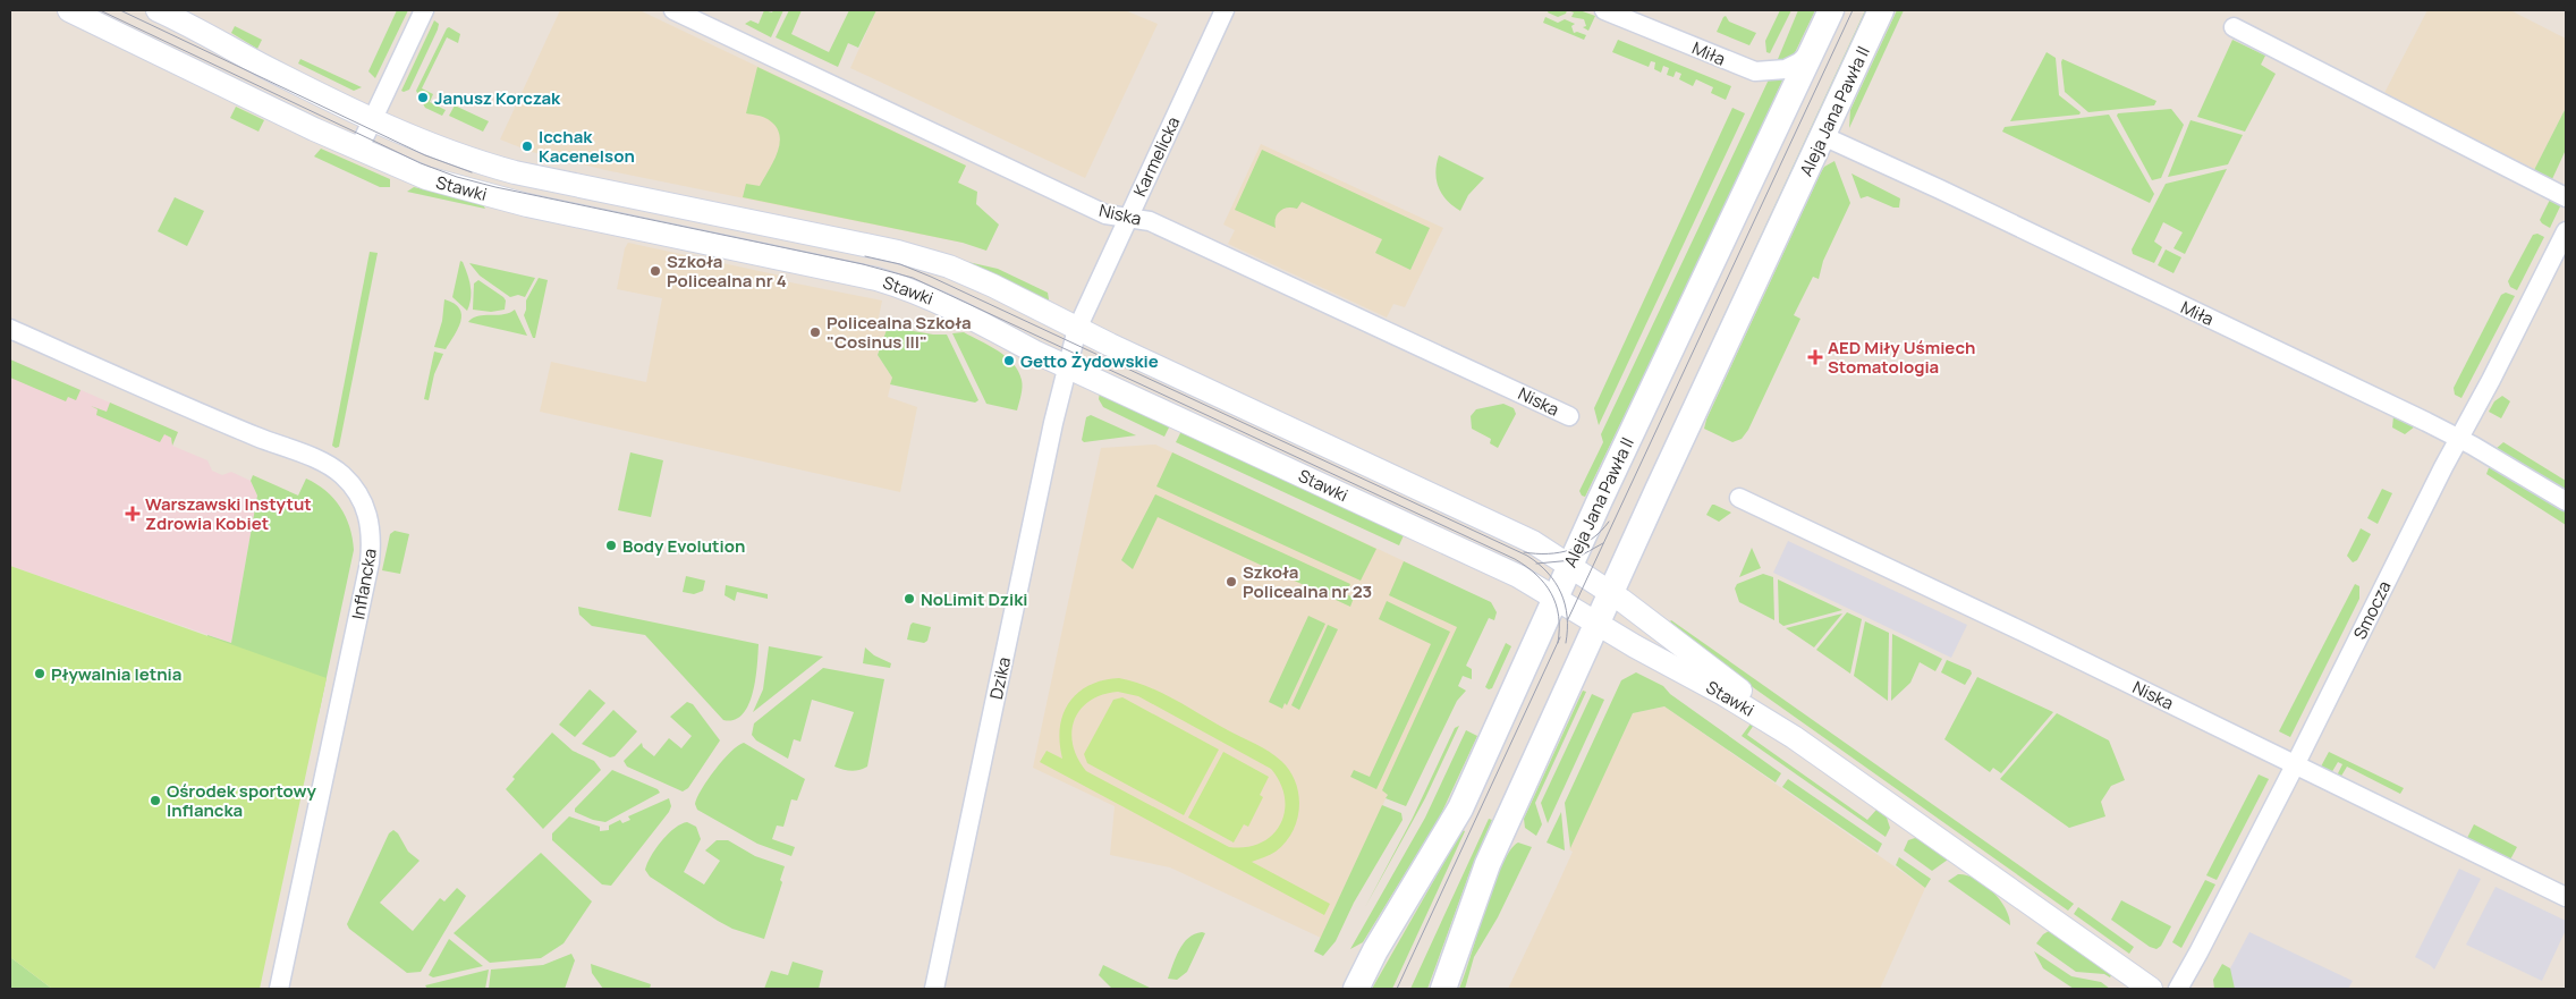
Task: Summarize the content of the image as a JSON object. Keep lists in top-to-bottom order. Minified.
{"streets":{"main road":["Aleja Jana Pawła II"],"street":["Miła","Karmelicka","Stawki","Niska","Inflancka","Smocza","Dzika"]},"crossings":[["Miła","Aleja Jana Pawła II"],["Miła","Smocza"],["Aleja Jana Pawła II","Stawki"],["Karmelicka","Stawki"],["Karmelicka","Niska"],["Karmelicka","Dzika"],["Stawki","Dzika"],["Niska","Smocza"]],"places":{"other":["Janusz Korczak","Icchak Kacenelson","Szkoła Policealna nr 4","Policealna Szkoła \"Cosinus III\"","Getto Żydowskie","Body Evolution","Szkoła Policealna nr 23","NoLimit Dziki","Pływalnia letnia","Ośrodek sportowy Inflancka"],"health":["AED Miły Uśmiech Stomatologia","Warszawski Instytut Zdrowia Kobiet"]}}
